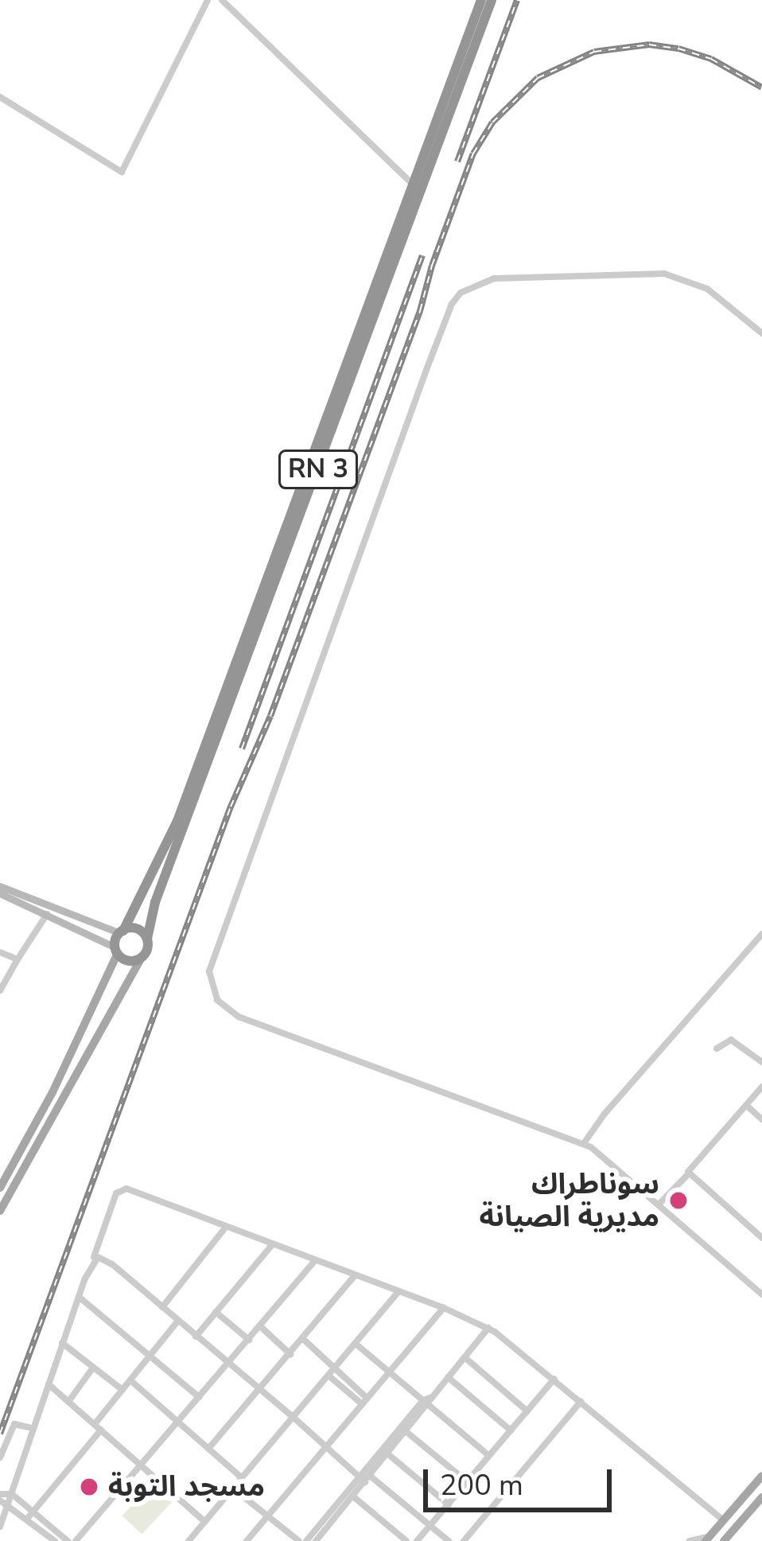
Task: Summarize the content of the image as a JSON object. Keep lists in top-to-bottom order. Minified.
{"streets":{"highway":["RN 3"]},"places":["سوناطراك مديرية الصيانة","مسجد التوبة"],"scale_bar":"200 m"}
